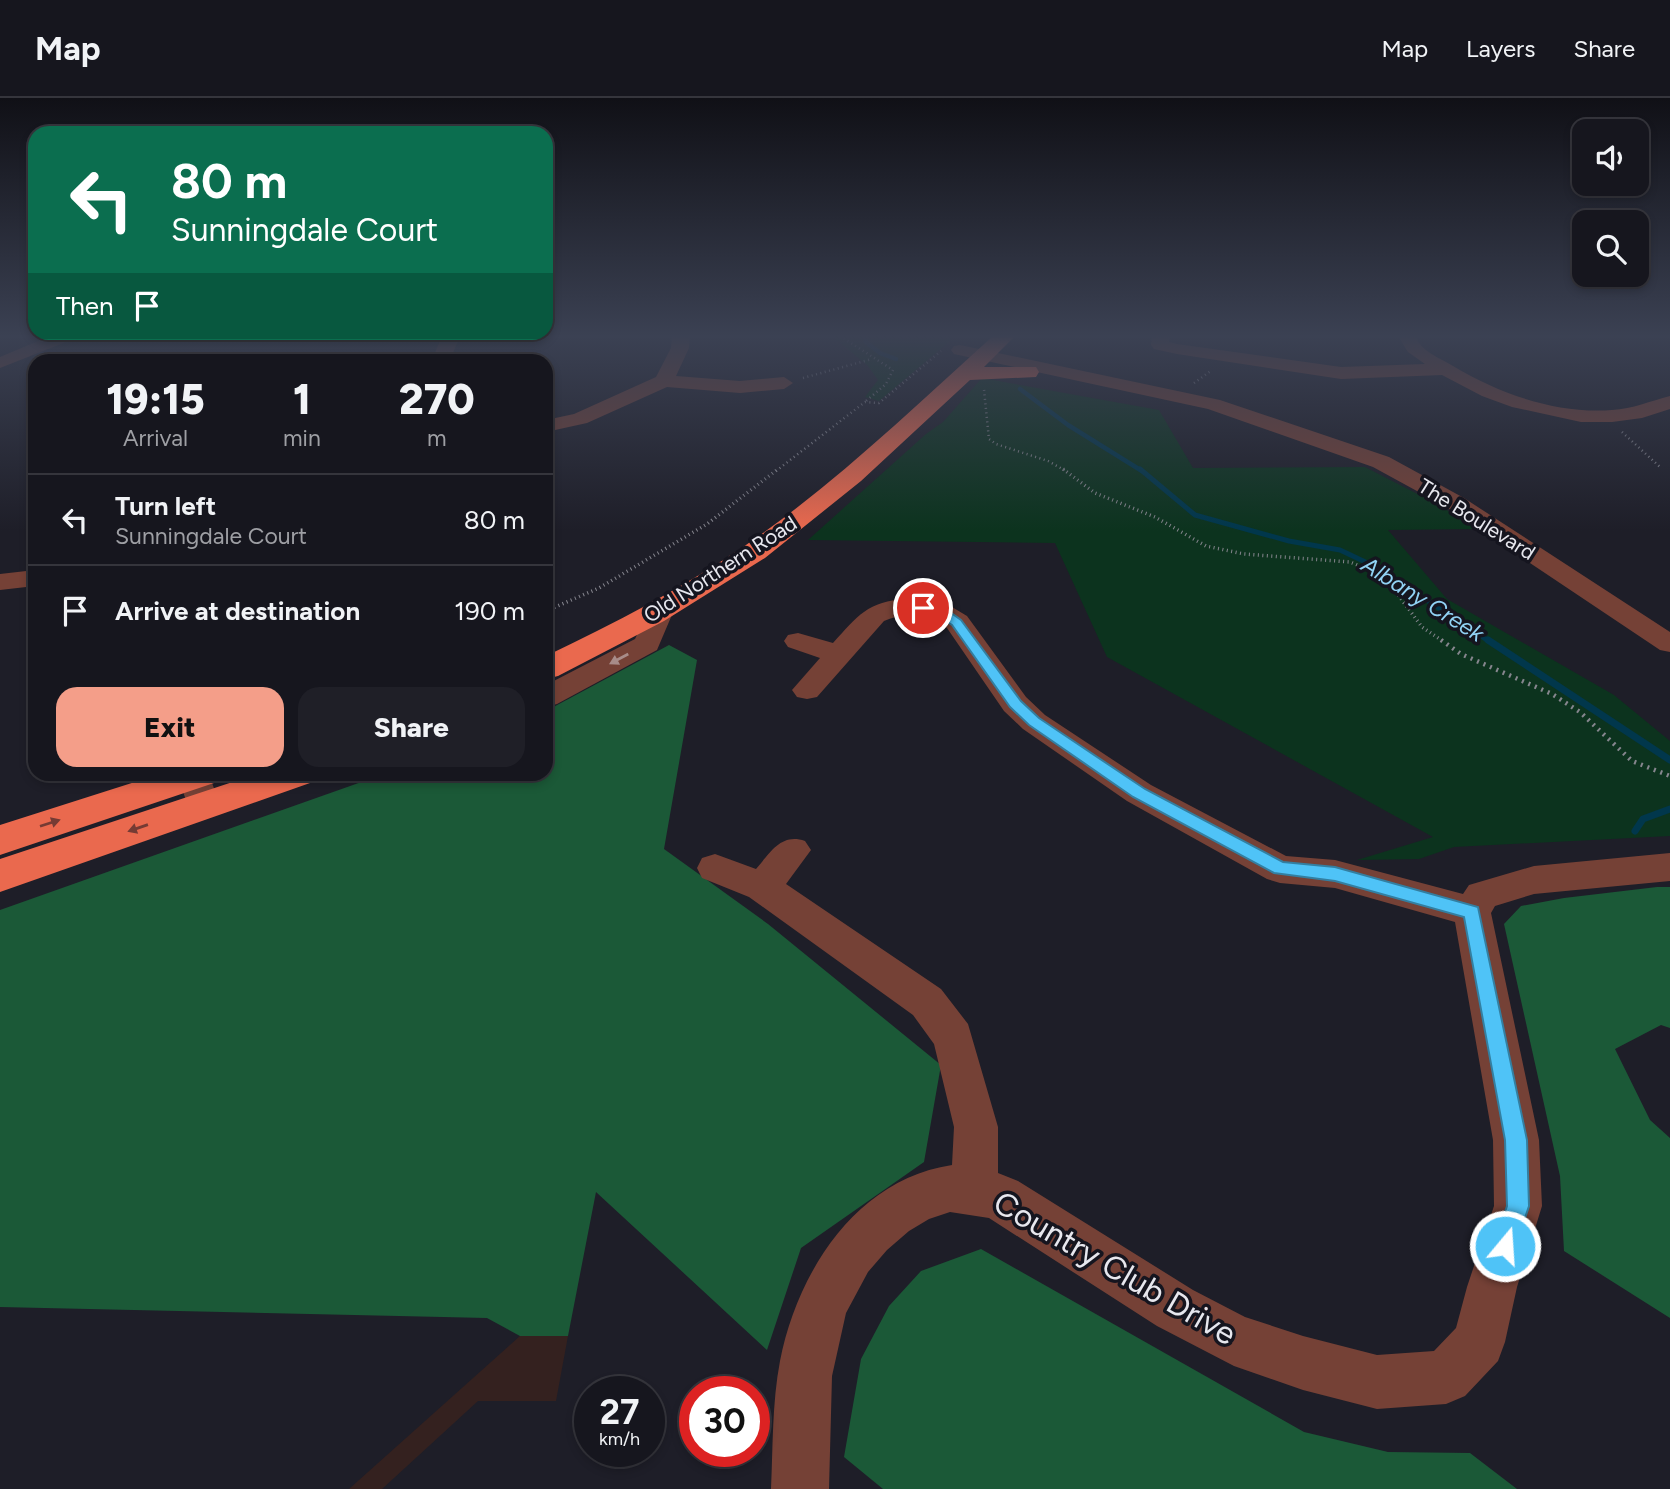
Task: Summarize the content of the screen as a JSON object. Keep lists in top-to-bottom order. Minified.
{"streets":{"highway":["Old Northern Road"],"street":["The Boulevard","Country Club Drive"]},"water":["Albany Creek"],"page":{"header":"Map","nav":["Map","Layers","Share"],"turn":["80 m","Sunningdale Court"],"then":"Then","eta":["19:15","Arrival","1","min","270","m"],"list":[{"name":"Turn left","note":"Sunningdale Court","value":"80 m"},{"name":"Arrive at destination","value":"190 m"}],"buttons":["Exit","Share"],"speed":"27 km/h","limit":"30"}}
